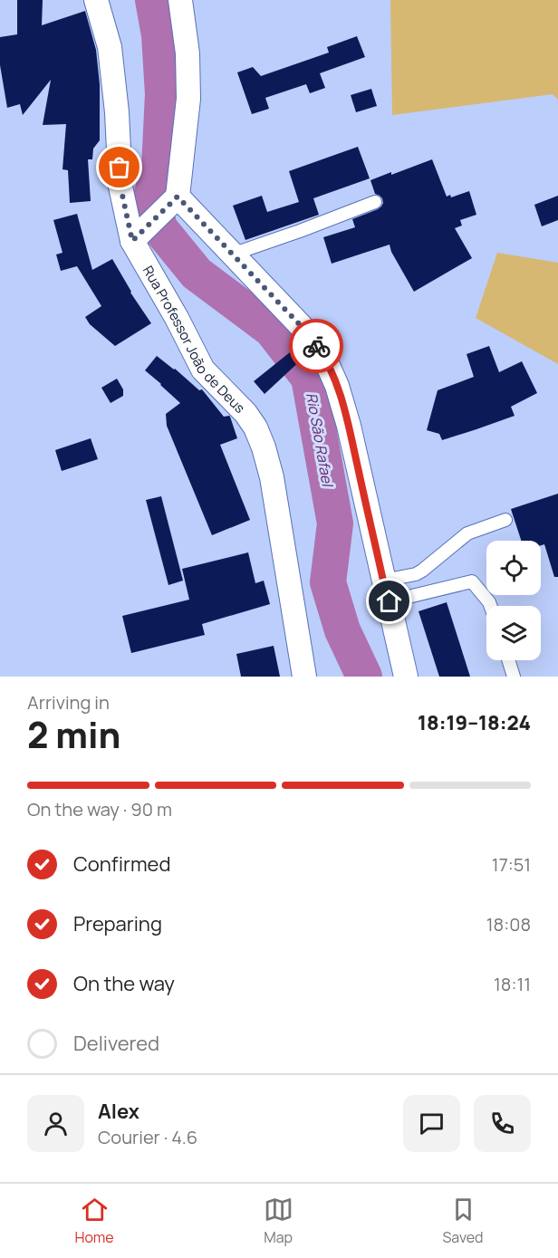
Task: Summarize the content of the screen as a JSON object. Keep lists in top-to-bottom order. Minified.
{"streets":{"street":["Rua Professor João de Deus"]},"water":["Rio São Rafael"],"page":{"heading":["2 min","Arriving in","18:19–18:24"],"panel":["Alex","Courier · 4.6"],"bar":"On the way · 90 m","list":[["Confirmed","17:51"],["Preparing","18:08"],["On the way","18:11"],"Delivered"],"tabs":["Home","Map","Saved"]}}
